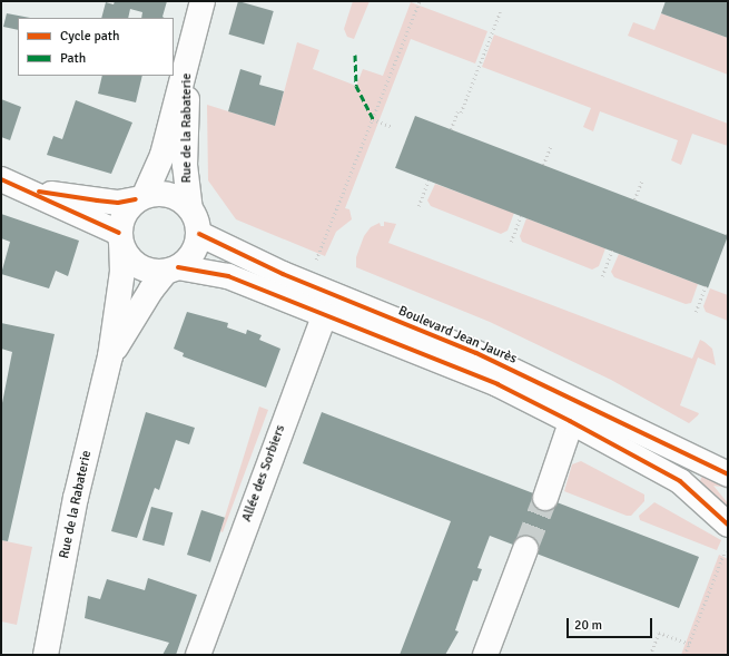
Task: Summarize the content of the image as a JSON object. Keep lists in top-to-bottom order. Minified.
{"streets":{"street":["Rue de la Rabaterie","Boulevard Jean Jaurès","Allée des Sorbiers"]},"crossings":[["Rue de la Rabaterie","Boulevard Jean Jaurès"],["Boulevard Jean Jaurès","Allée des Sorbiers"]],"legend":["Cycle path","Path"],"scale_bar":"20 m"}
